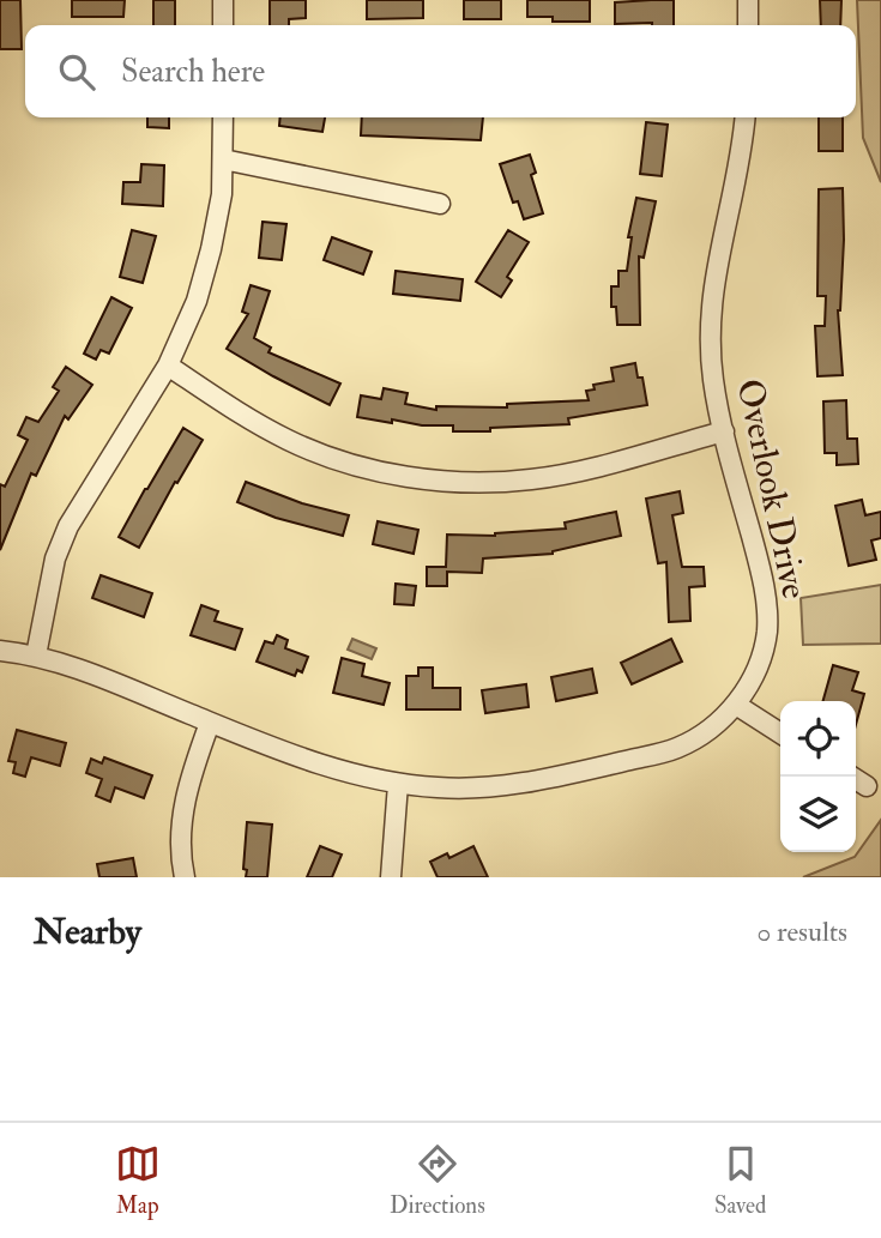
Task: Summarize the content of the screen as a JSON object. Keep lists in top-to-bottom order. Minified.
{"streets":{"street":["Overlook Drive"]},"page":{"search":"Search here","heading":["Nearby","0 results"],"nav":["Map","Directions","Saved"]}}
